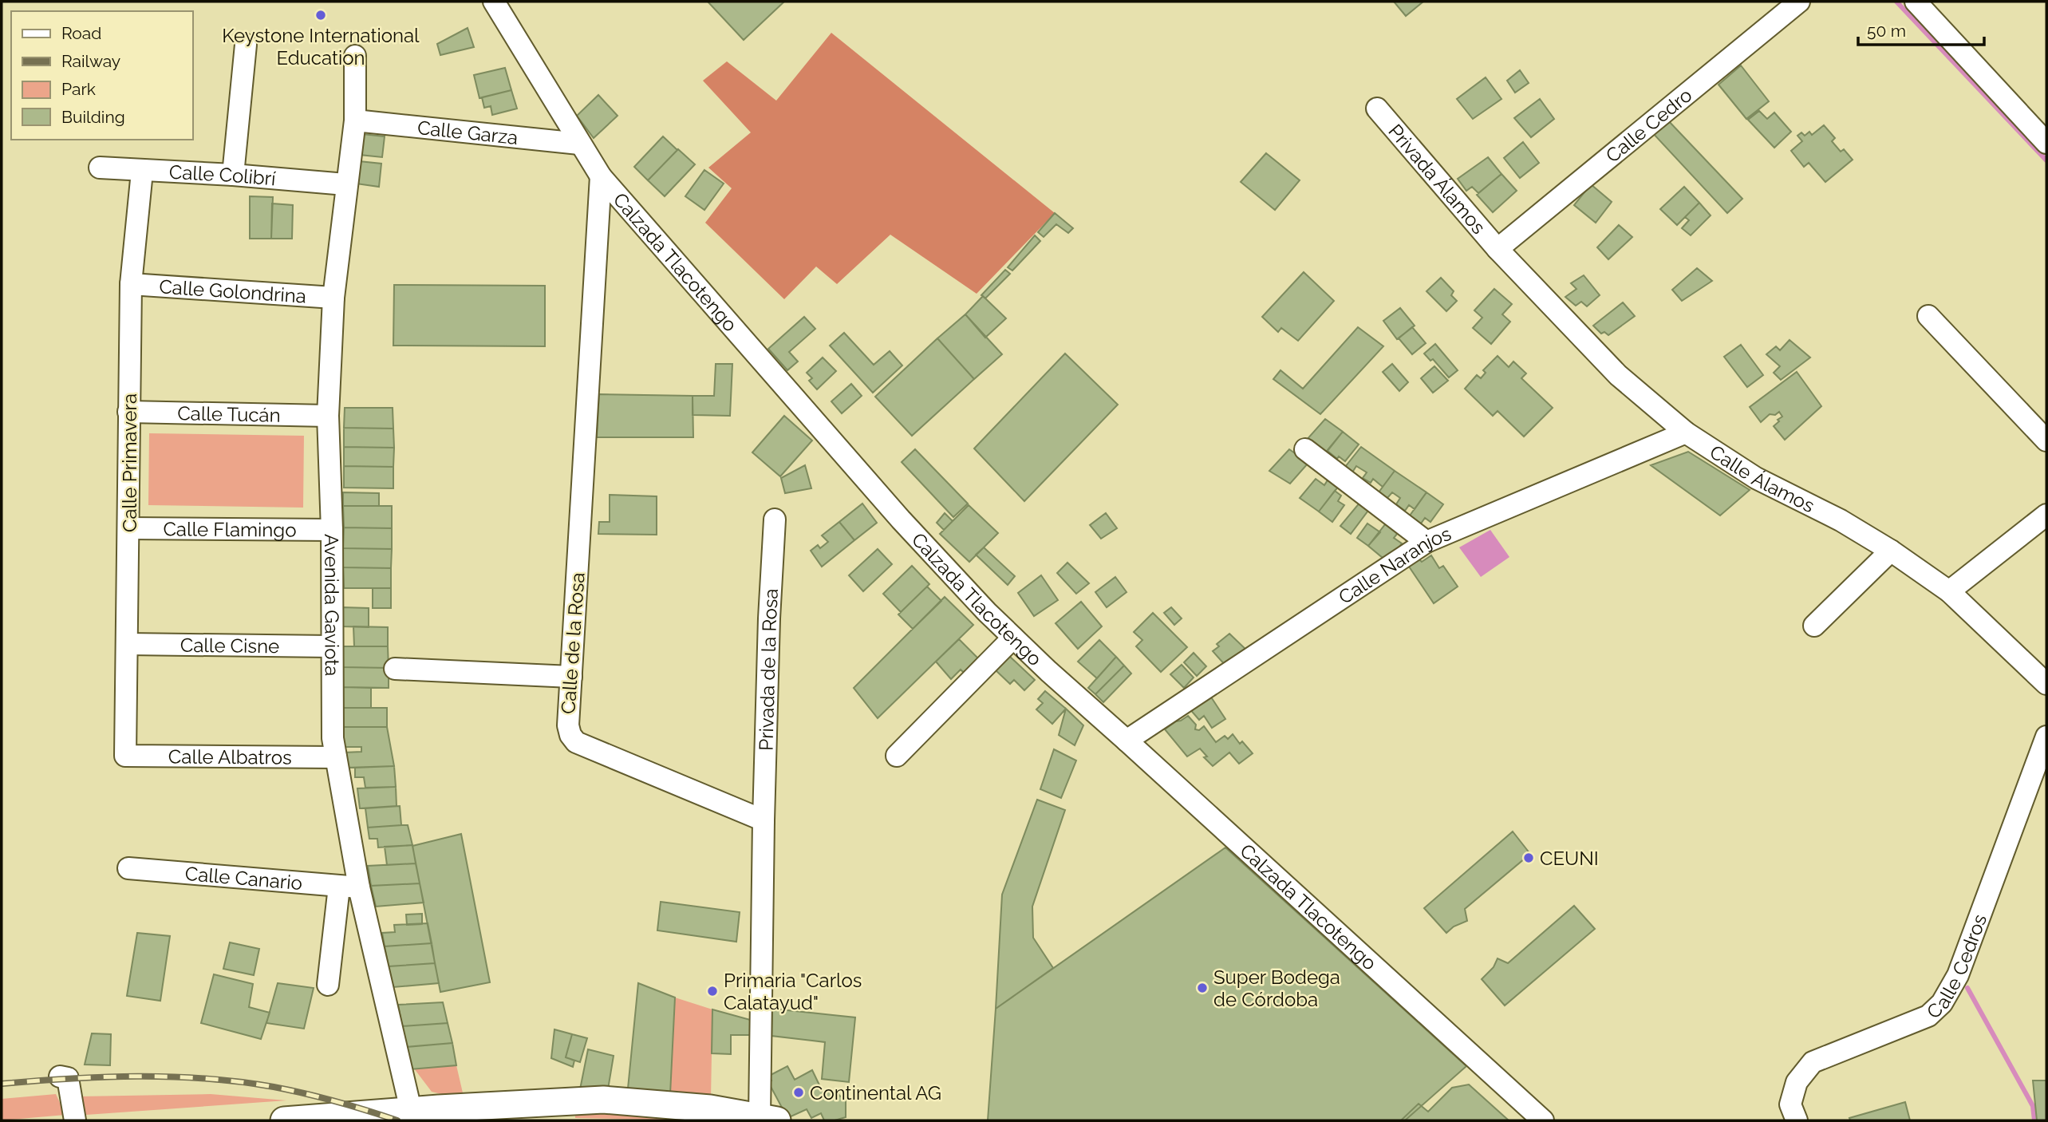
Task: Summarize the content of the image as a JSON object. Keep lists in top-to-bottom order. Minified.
{"streets":{"street":["Calle Cedro","Calle Garza","Calle Colibrí","Privada Álamos","Calzada Tlacotengo","Calle Golondrina","Calle Tucán","Calle Primavera","Calle Álamos","Calle Flamingo","Calle Naranjos","Avenida Gaviota","Calle de la Rosa","Calle Cisne","Privada de la Rosa","Calle Albatros","Calle Canario","Calle Cedros"]},"crossings":[["Calle Cedro","Privada Álamos"],["Calle Cedro","Calle Álamos"],["Calle Garza","Calzada Tlacotengo"],["Calle Garza","Avenida Gaviota"],["Calle Colibrí","Calle Primavera"],["Calle Colibrí","Avenida Gaviota"],["Privada Álamos","Calle Álamos"],["Calzada Tlacotengo","Calle Naranjos"],["Calzada Tlacotengo","Calle de la Rosa"],["Calle Golondrina","Calle Primavera"],["Calle Golondrina","Avenida Gaviota"],["Calle Tucán","Calle Primavera"],["Calle Tucán","Avenida Gaviota"],["Calle Primavera","Calle Flamingo"],["Calle Primavera","Calle Cisne"],["Calle Primavera","Calle Albatros"],["Calle Álamos","Calle Naranjos"],["Calle Flamingo","Avenida Gaviota"],["Avenida Gaviota","Calle Cisne"],["Avenida Gaviota","Calle Albatros"],["Avenida Gaviota","Calle Canario"],["Calle de la Rosa","Privada de la Rosa"]],"places":["Keystone International Education","CEUNI","Super Bodega de Córdoba","Primaria \"Carlos Calatayud\"","Continental AG"],"legend":["Road","Railway","Park","Building"],"scale_bar":"50 m"}
